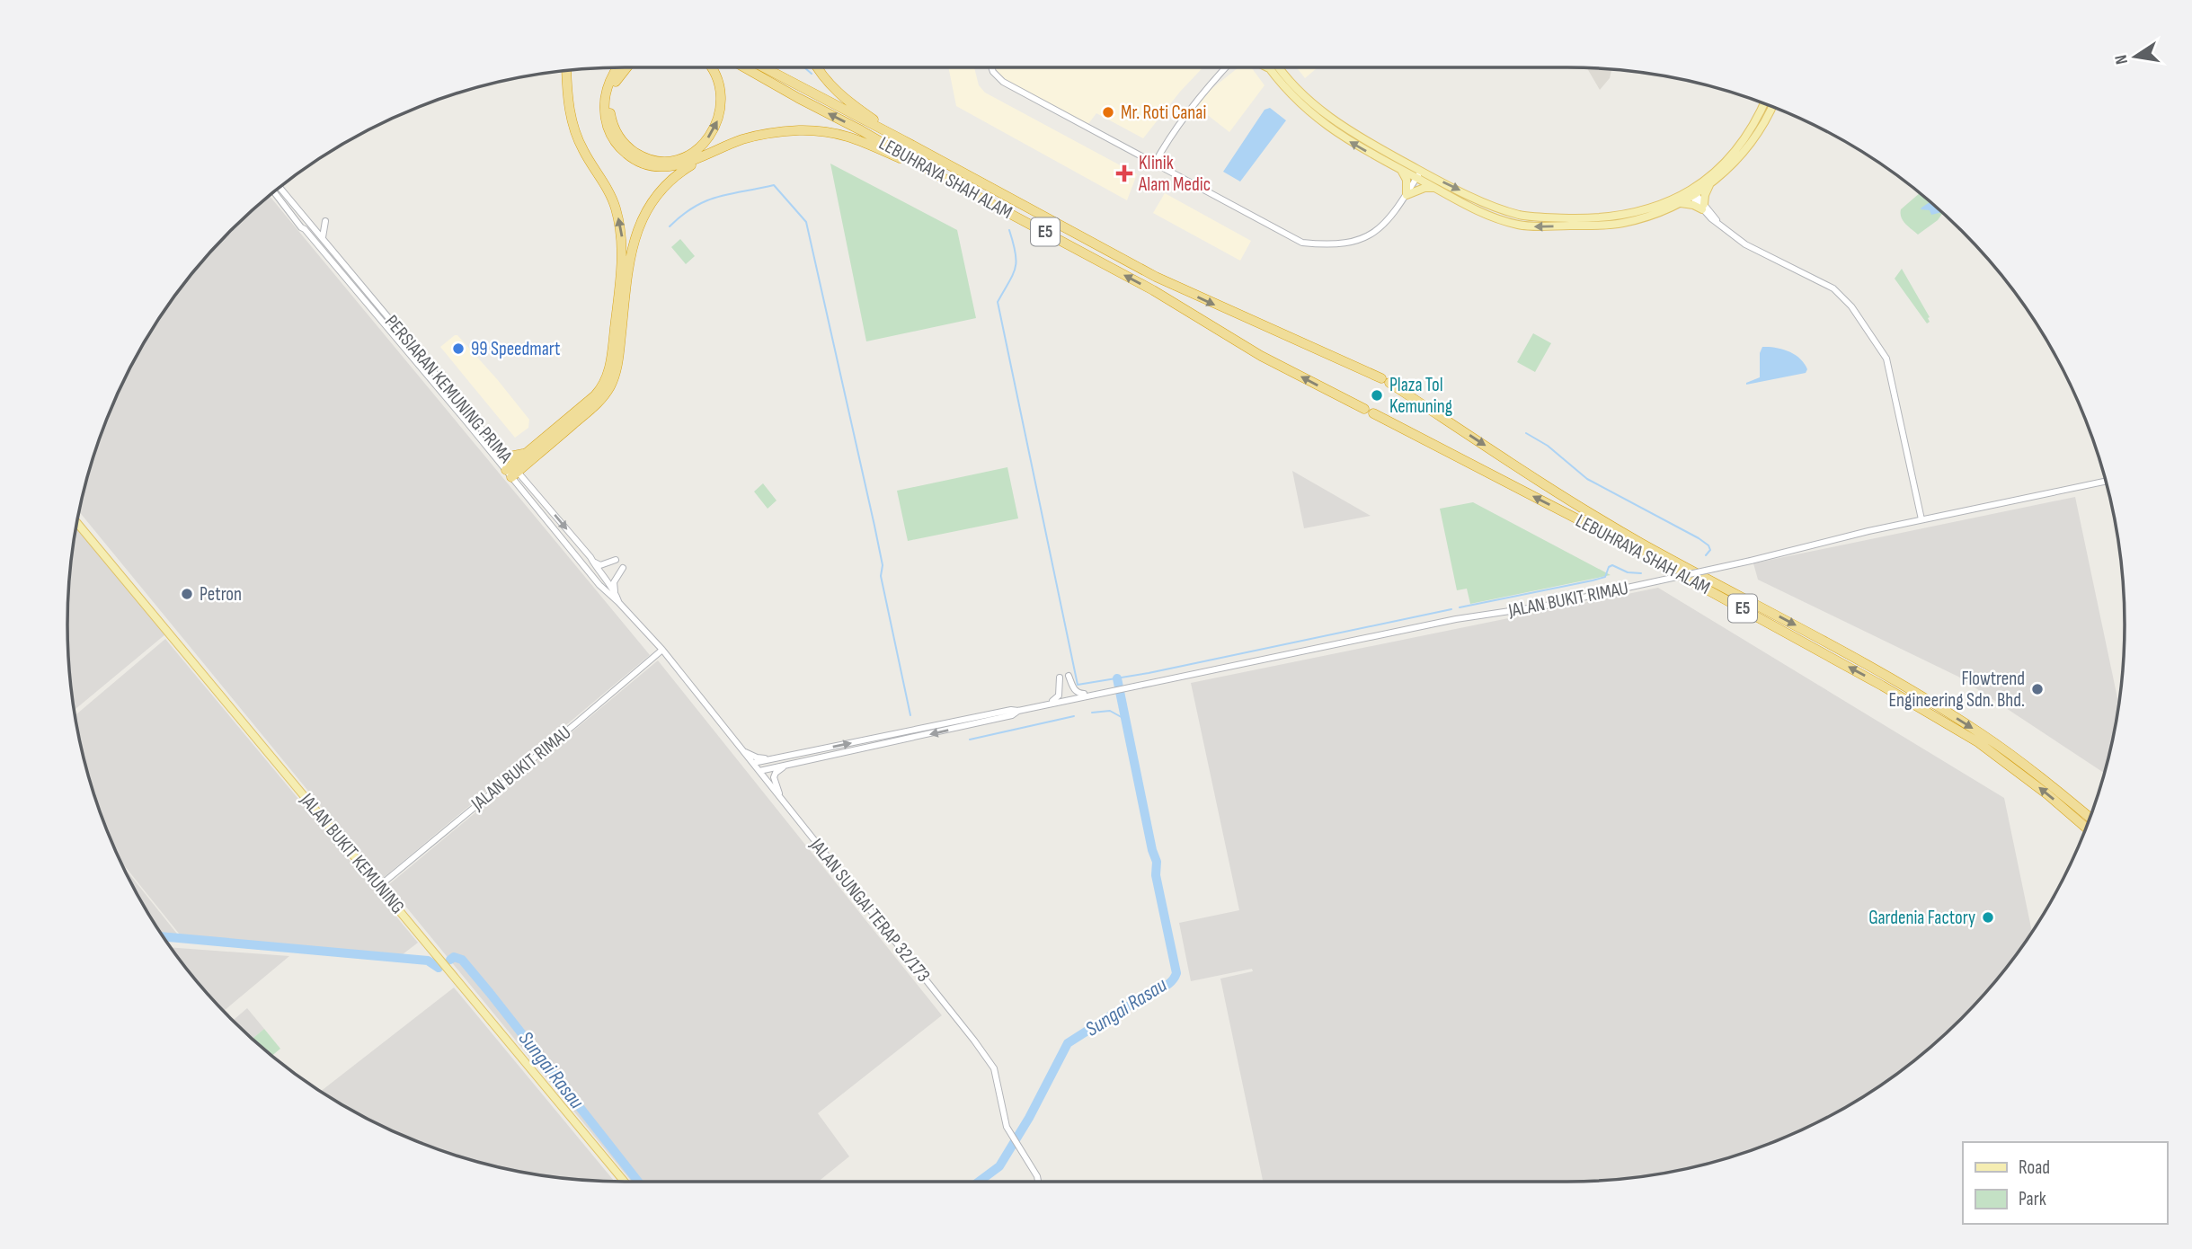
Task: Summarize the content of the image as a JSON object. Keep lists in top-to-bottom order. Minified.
{"streets":{"highway":["LEBUHRAYA SHAH ALAM","E5"],"main road":["JALAN BUKIT KEMUNING"],"street":["PERSIARAN KEMUNING PRIMA","JALAN BUKIT RIMAU","JALAN SUNGAI TERAP 32/173"]},"crossings":[["PERSIARAN KEMUNING PRIMA","JALAN BUKIT RIMAU"],["PERSIARAN KEMUNING PRIMA","JALAN SUNGAI TERAP 32/173"],["JALAN BUKIT RIMAU","JALAN BUKIT KEMUNING"],["JALAN BUKIT RIMAU","JALAN SUNGAI TERAP 32/173"]],"water":["Sungai Rasau"],"places":{"other":["Mr. Roti Canai","99 Speedmart","Plaza Tol Kemuning","Petron","Flowtrend Engineering Sdn. Bhd.","Gardenia Factory"],"health":["Klinik Alam Medic"]},"legend":["Road","Park"],"north":"left"}
